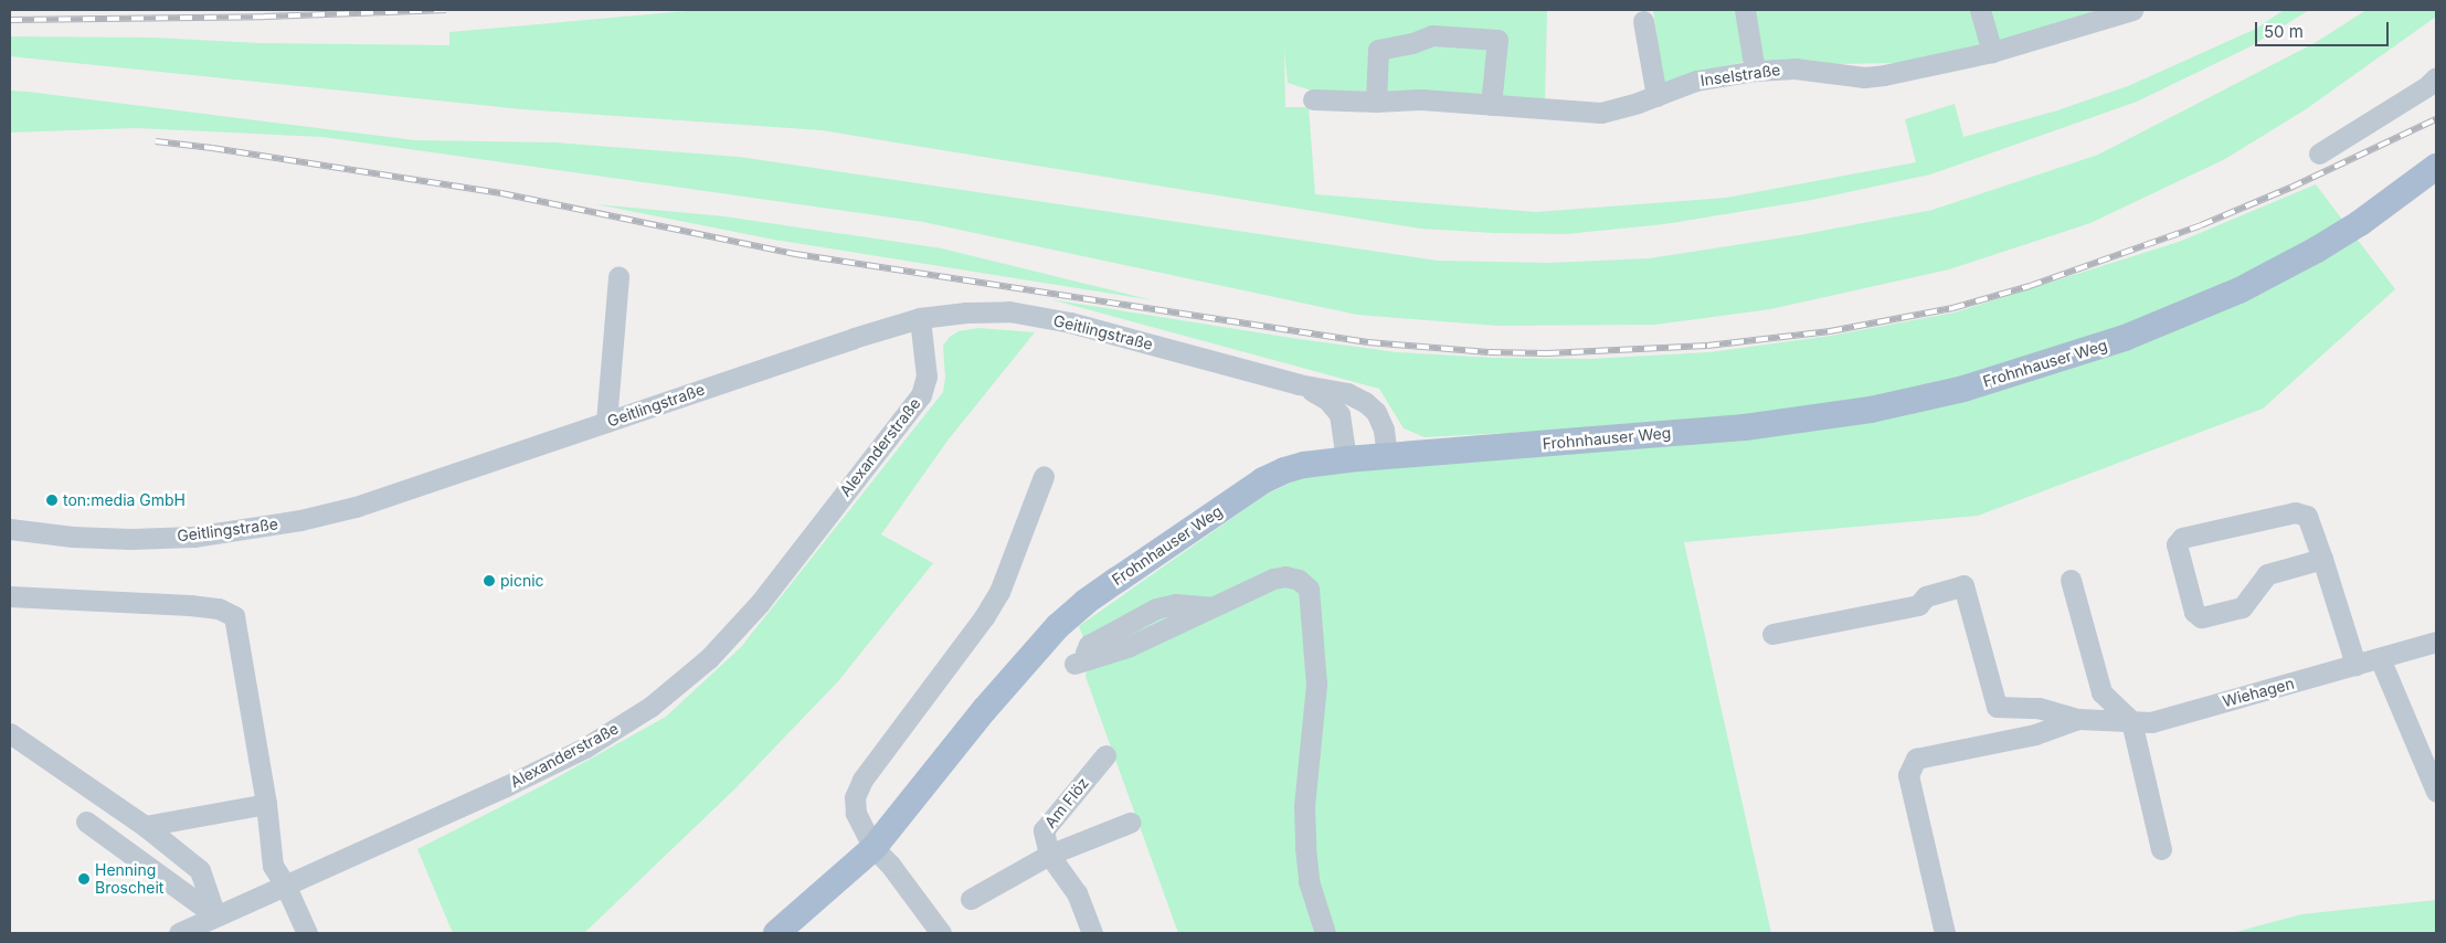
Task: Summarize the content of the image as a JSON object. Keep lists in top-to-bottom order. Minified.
{"streets":{"main road":["Frohnhauser Weg"],"street":["Inselstraße","Geitlingstraße","Alexanderstraße","Wiehagen","Am Flöz"]},"crossings":[["Geitlingstraße","Frohnhauser Weg"],["Geitlingstraße","Alexanderstraße"]],"places":["ton:media GmbH","picnic","Henning Broscheit"],"scale_bar":"50 m"}
